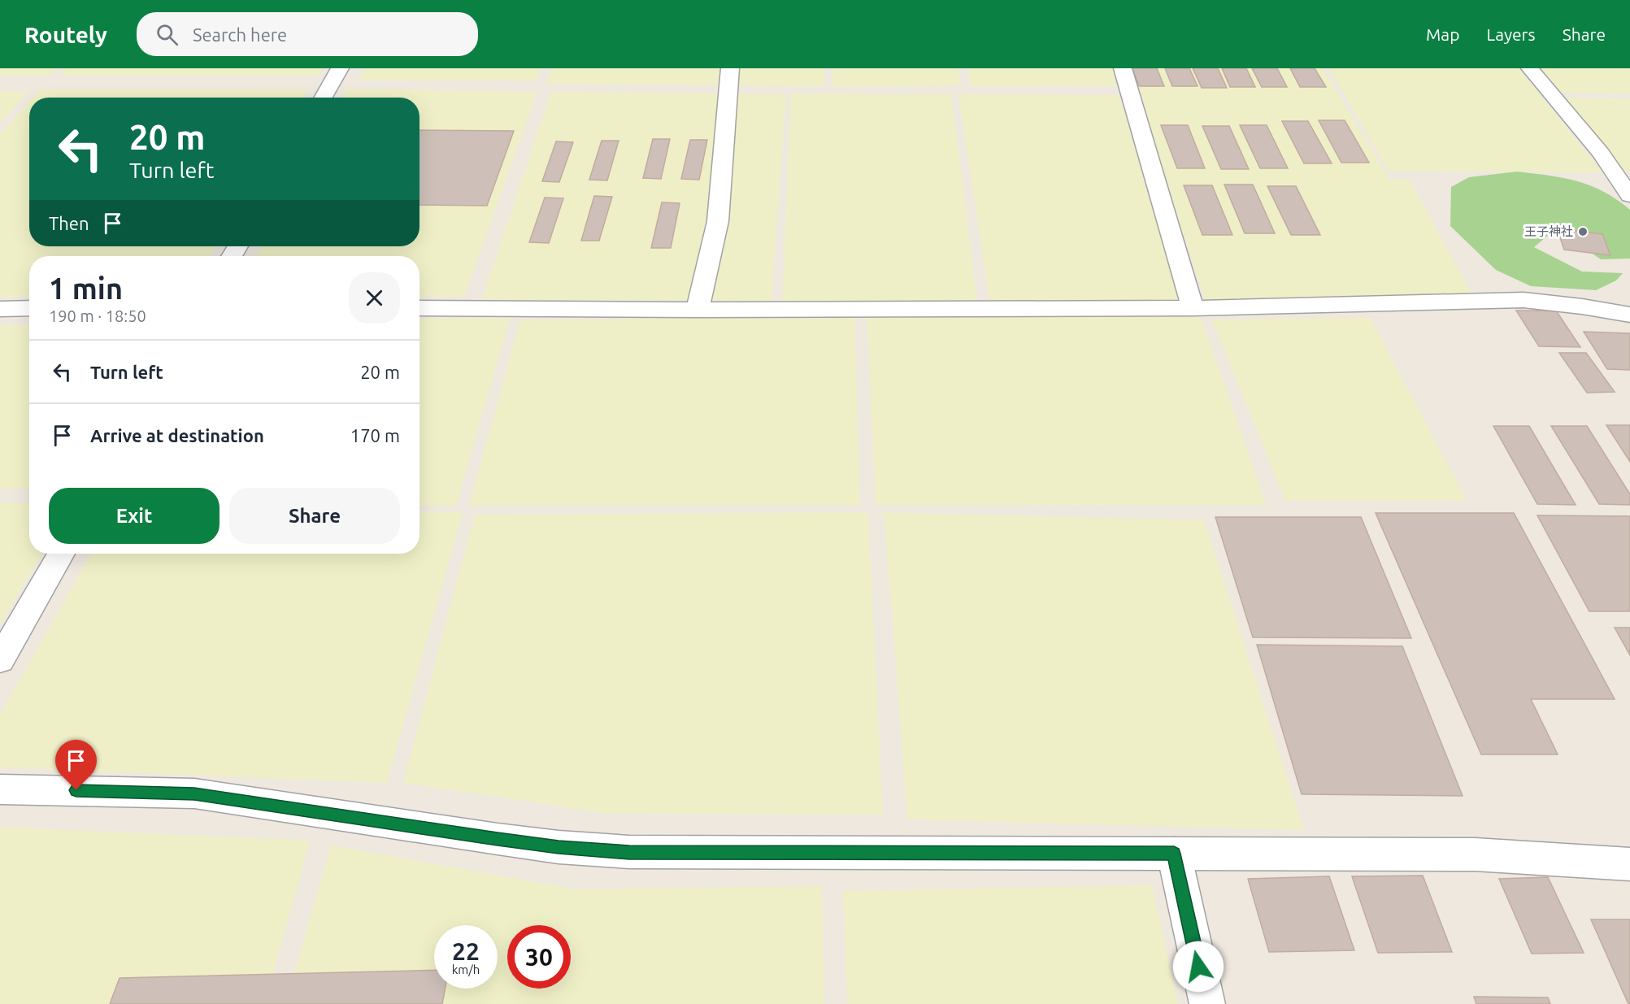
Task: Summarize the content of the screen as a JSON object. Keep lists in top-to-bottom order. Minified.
{"places":["王子神社"],"page":{"header":"Routely","search":"Search here","nav":["Map","Layers","Share"],"turn":["20 m","Turn left"],"then":"Then","heading":["1 min","190 m · 18:50"],"list":[{"name":"Turn left","value":"20 m"},{"name":"Arrive at destination","value":"170 m"}],"buttons":["Exit","Share"],"speed":"22 km/h","limit":"30"}}
